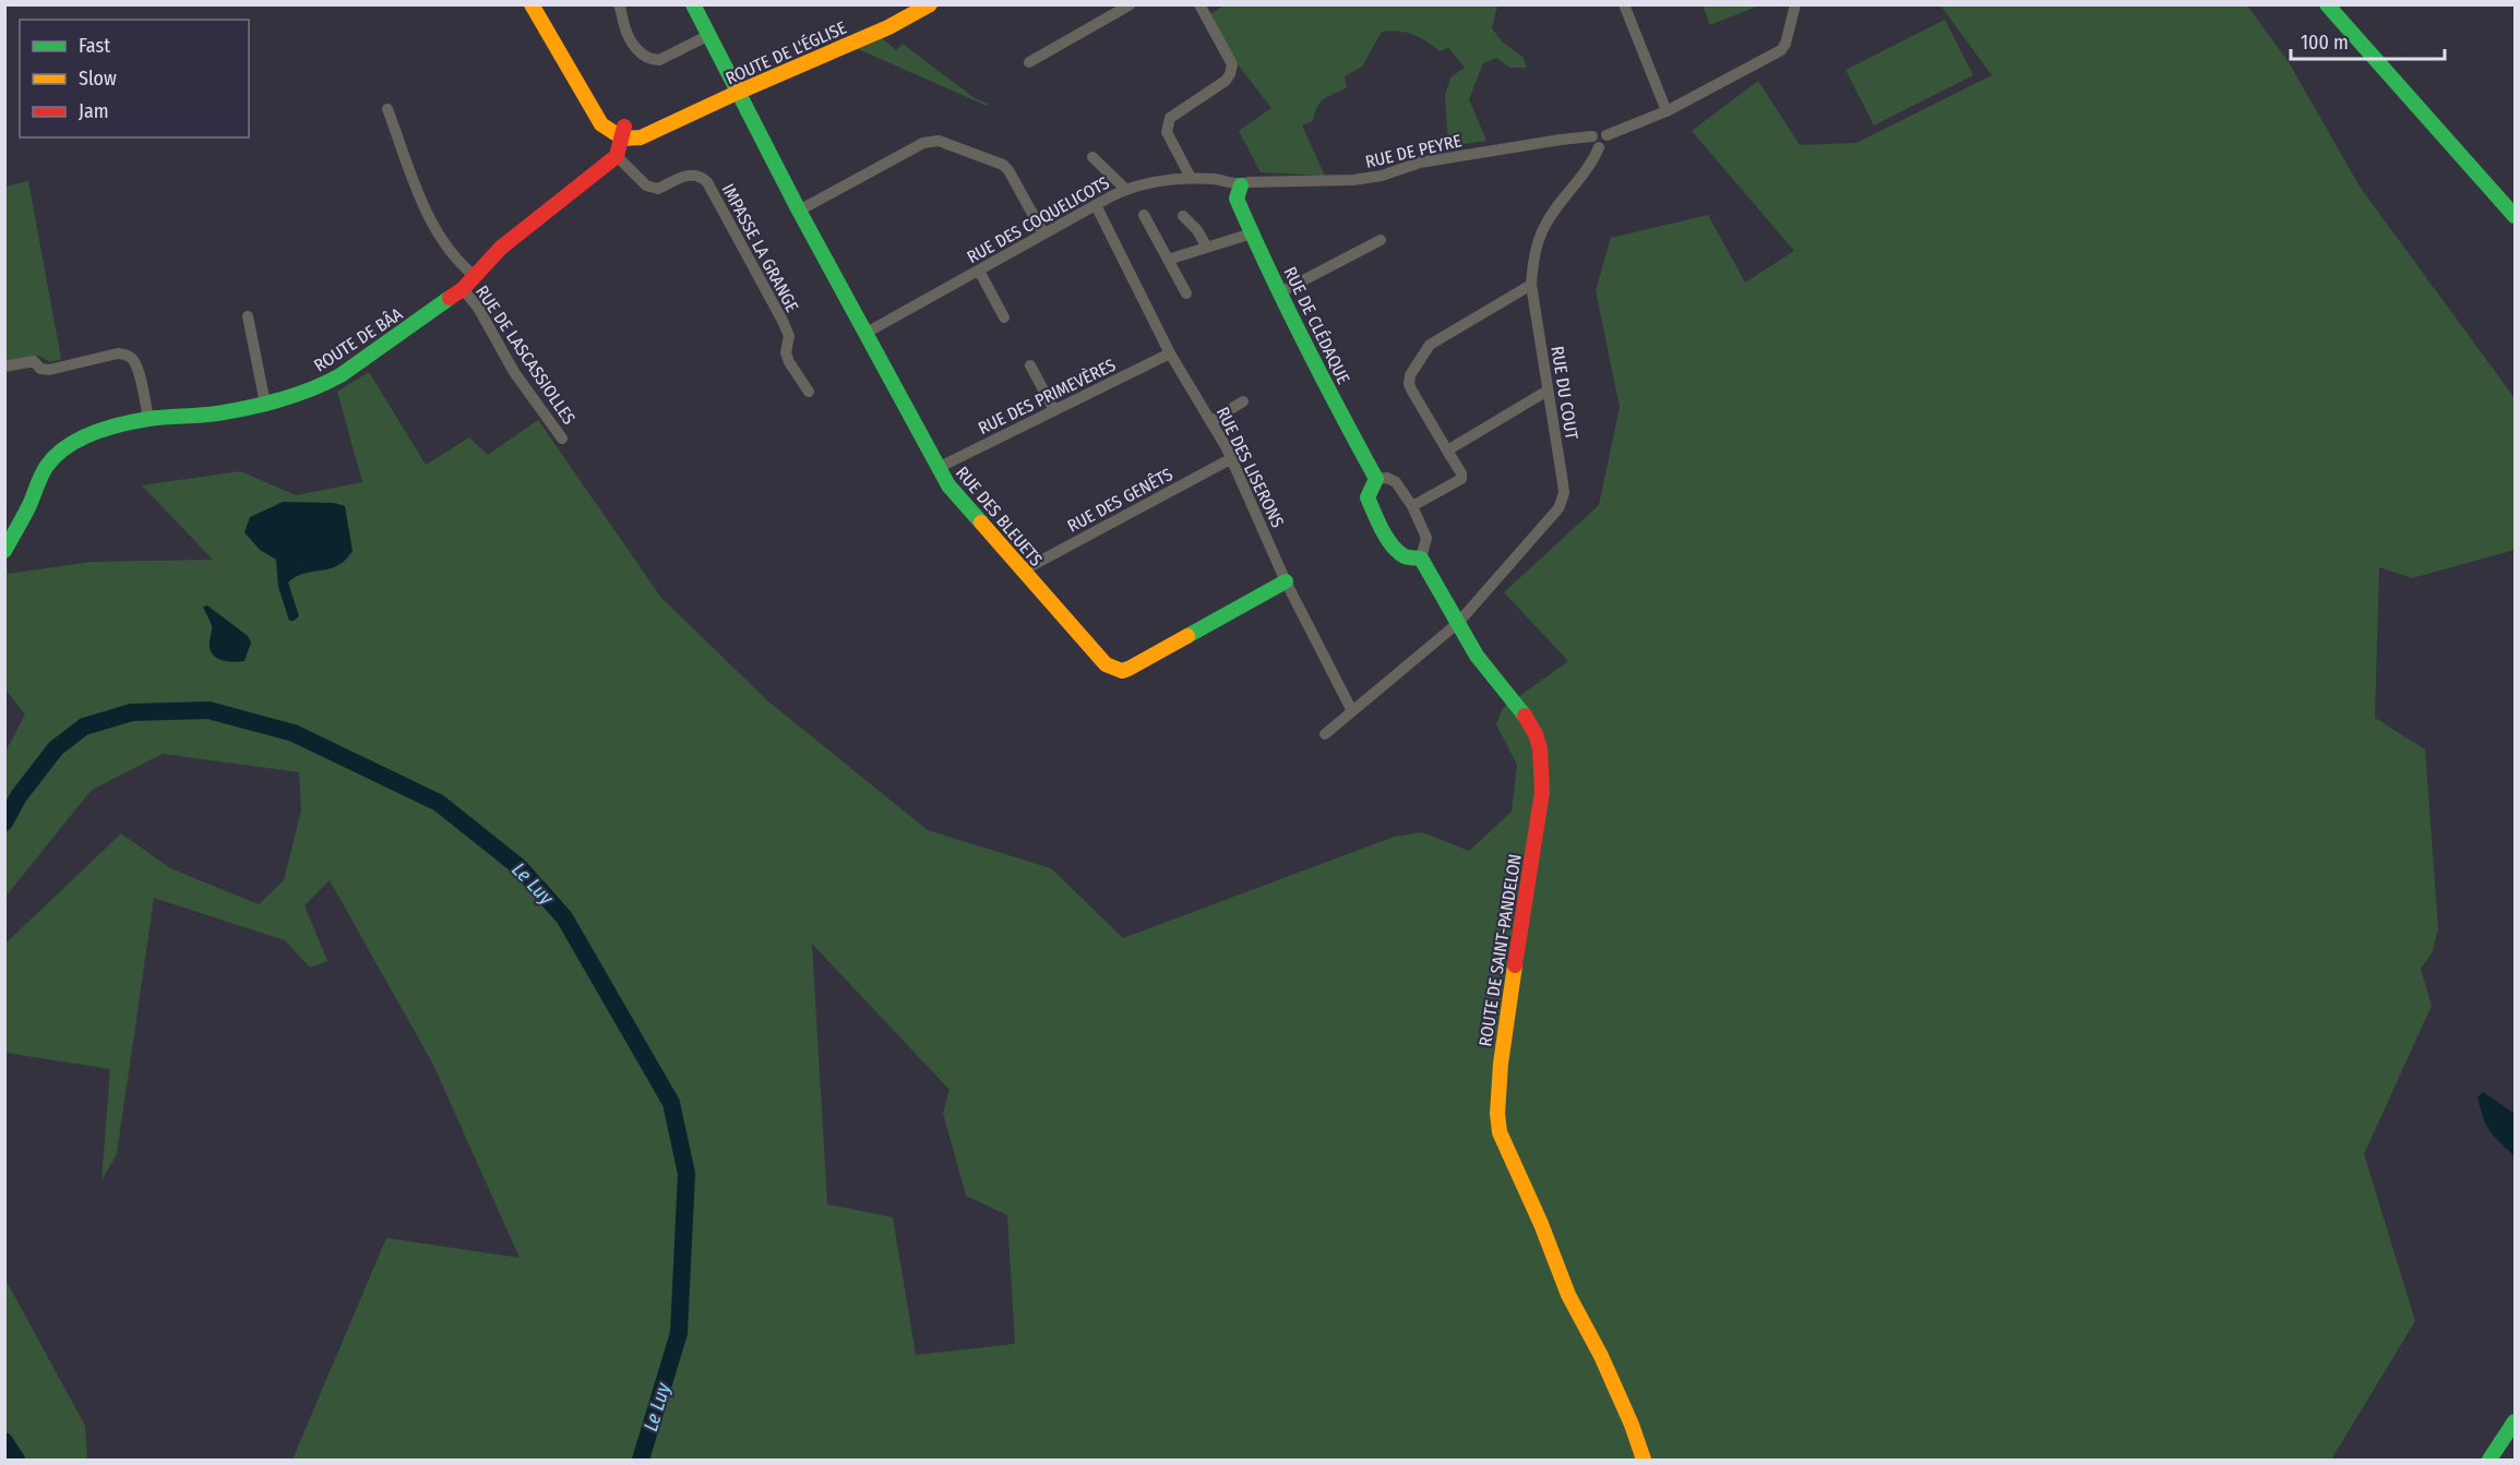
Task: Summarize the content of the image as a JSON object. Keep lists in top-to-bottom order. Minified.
{"streets":{"street":["ROUTE DE L'ÉGLISE","RUE DE PEYRE","RUE DES COQUELICOTS","IMPASSE LA GRANGE","RUE DE CLÉDAQUE","ROUTE DE BÂA","RUE DE LASCASSIOLLES","RUE DU COUT","RUE DES PRIMEVÈRES","RUE DES LISERONS","RUE DES GENÊTS","RUE DES BLEUETS","ROUTE DE SAINT-PANDELON"]},"crossings":[["ROUTE DE L'ÉGLISE","RUE DES BLEUETS"],["RUE DE PEYRE","RUE DES COQUELICOTS"],["RUE DE PEYRE","RUE DE CLÉDAQUE"],["RUE DE PEYRE","RUE DU COUT"],["RUE DES COQUELICOTS","RUE DE CLÉDAQUE"],["RUE DES COQUELICOTS","RUE DES LISERONS"],["RUE DES COQUELICOTS","RUE DES BLEUETS"],["ROUTE DE BÂA","RUE DE LASCASSIOLLES"],["RUE DU COUT","ROUTE DE SAINT-PANDELON"],["RUE DES PRIMEVÈRES","RUE DES LISERONS"],["RUE DES PRIMEVÈRES","RUE DES BLEUETS"],["RUE DES LISERONS","RUE DES GENÊTS"],["RUE DES LISERONS","RUE DES BLEUETS"],["RUE DES GENÊTS","RUE DES BLEUETS"]],"water":["Le Luy"],"legend":["Fast","Slow","Jam"],"scale_bar":"100 m"}
